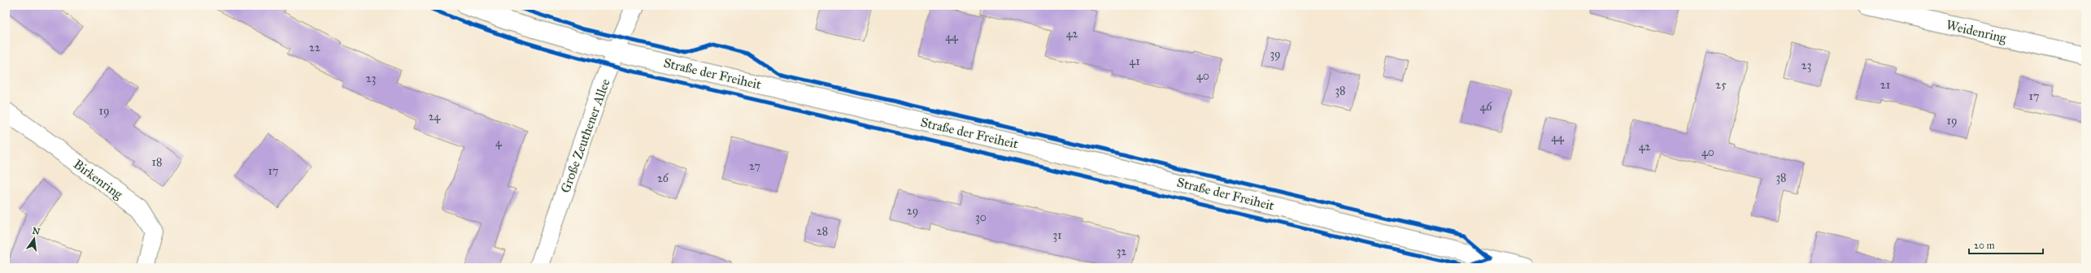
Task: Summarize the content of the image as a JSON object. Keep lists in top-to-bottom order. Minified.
{"streets":{"street":["Weidenring","Straße der Freiheit","Große Zeuthener Allee","Birkenring"]},"crossings":[["Straße der Freiheit","Große Zeuthener Allee"]],"house_numbers":["42","44","22","39","41","23","40","23","25","21","38","17","46","19","24","19","44","4","42","40","18","27","17","38","26","29","30","28","31","32"],"scale_bar":"20 m","north":"top"}
